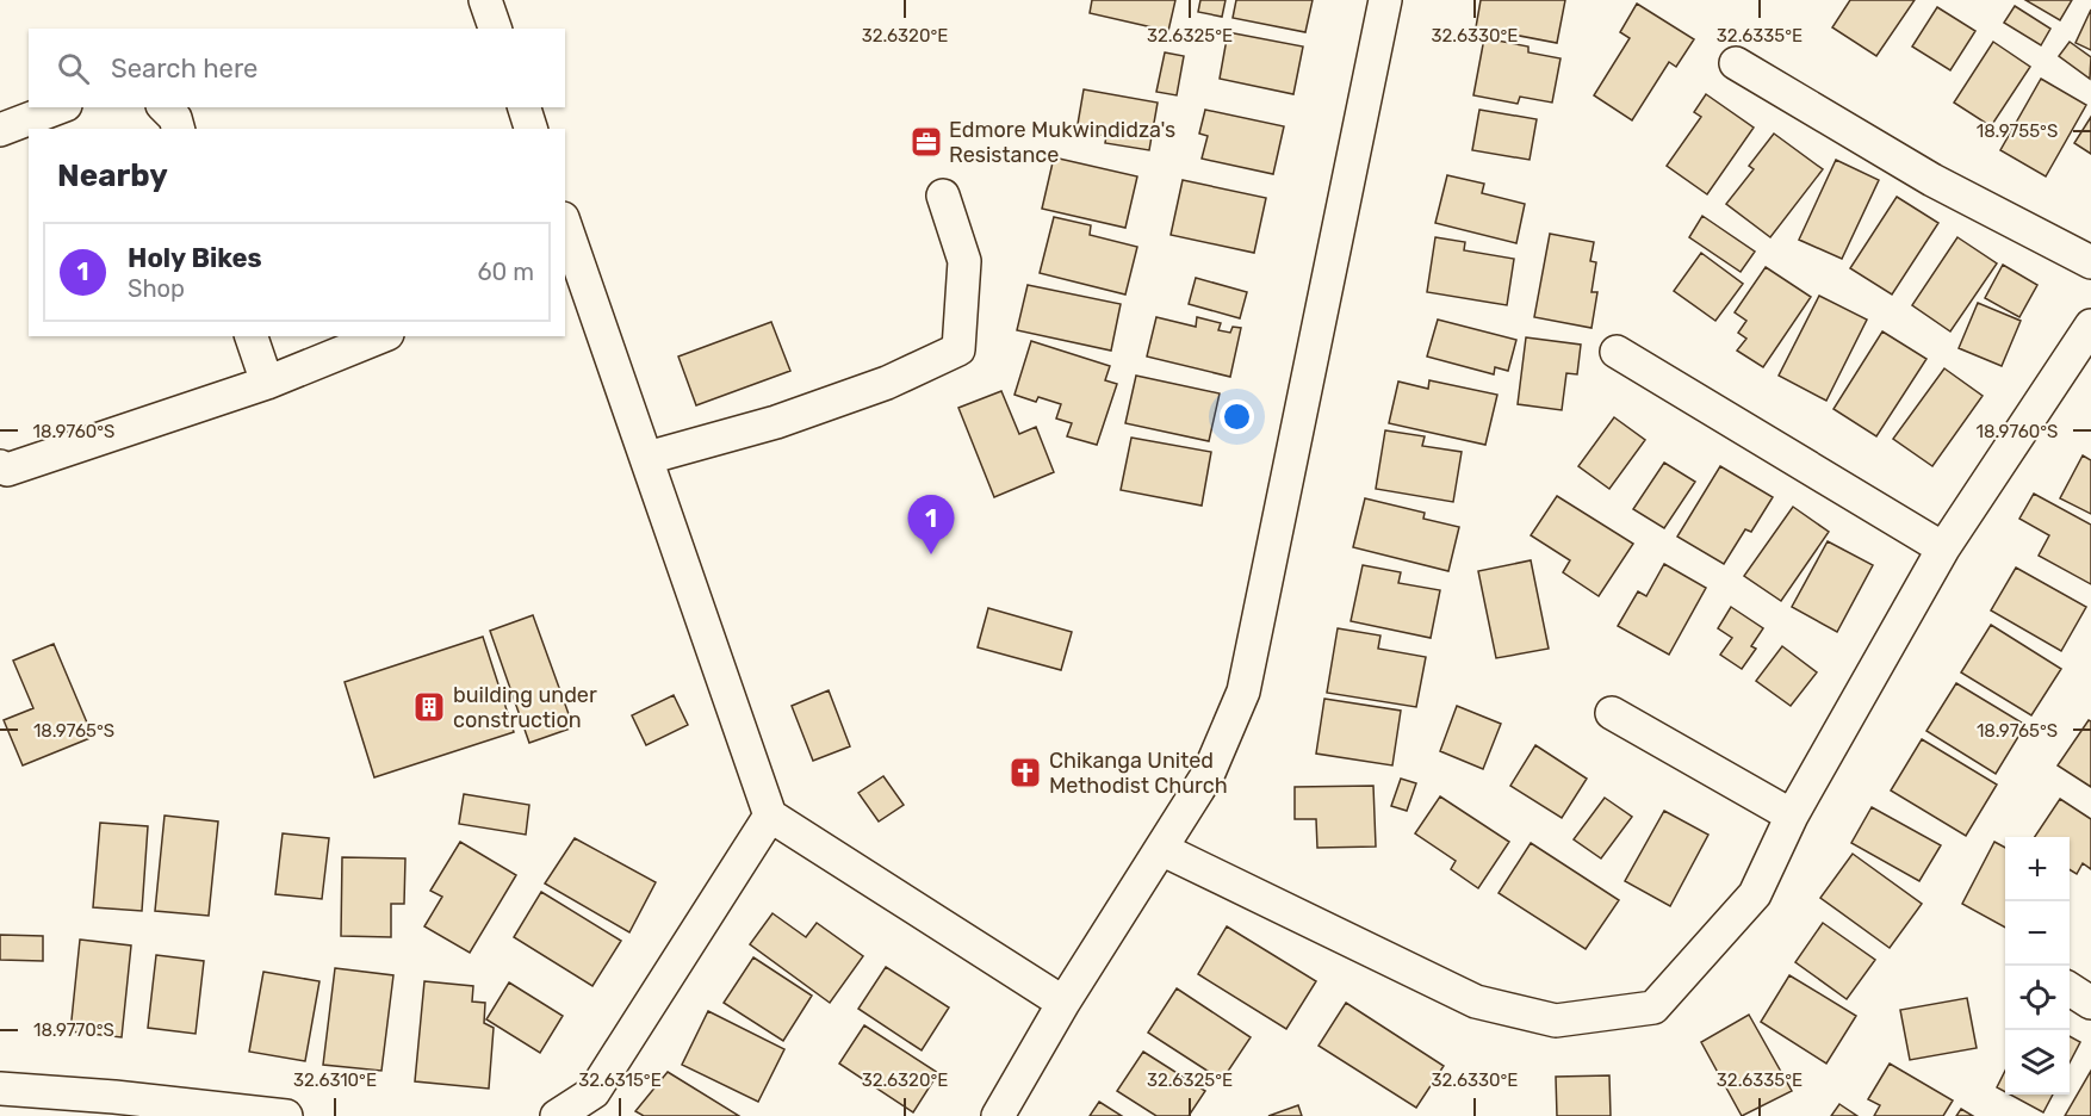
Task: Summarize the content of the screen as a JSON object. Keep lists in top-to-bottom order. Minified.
{"places":{"office":["Edmore Mukwindidza's Resistance"],"building":["building under construction"],"church":["Chikanga United Methodist Church"]},"page":{"search":"Search here","heading":"Nearby","list":[{"mark":"1","name":"Holy Bikes","note":"Shop","value":"60 m"}],"pins":"1","map_buttons":["+","−"]},"coordinates":["32.6320°E","32.6325°E","32.6330°E","32.6335°E","18.9755°S","18.9760°S","18.9765°S","18.9770°S","32.6310°E","32.6315°E"]}
